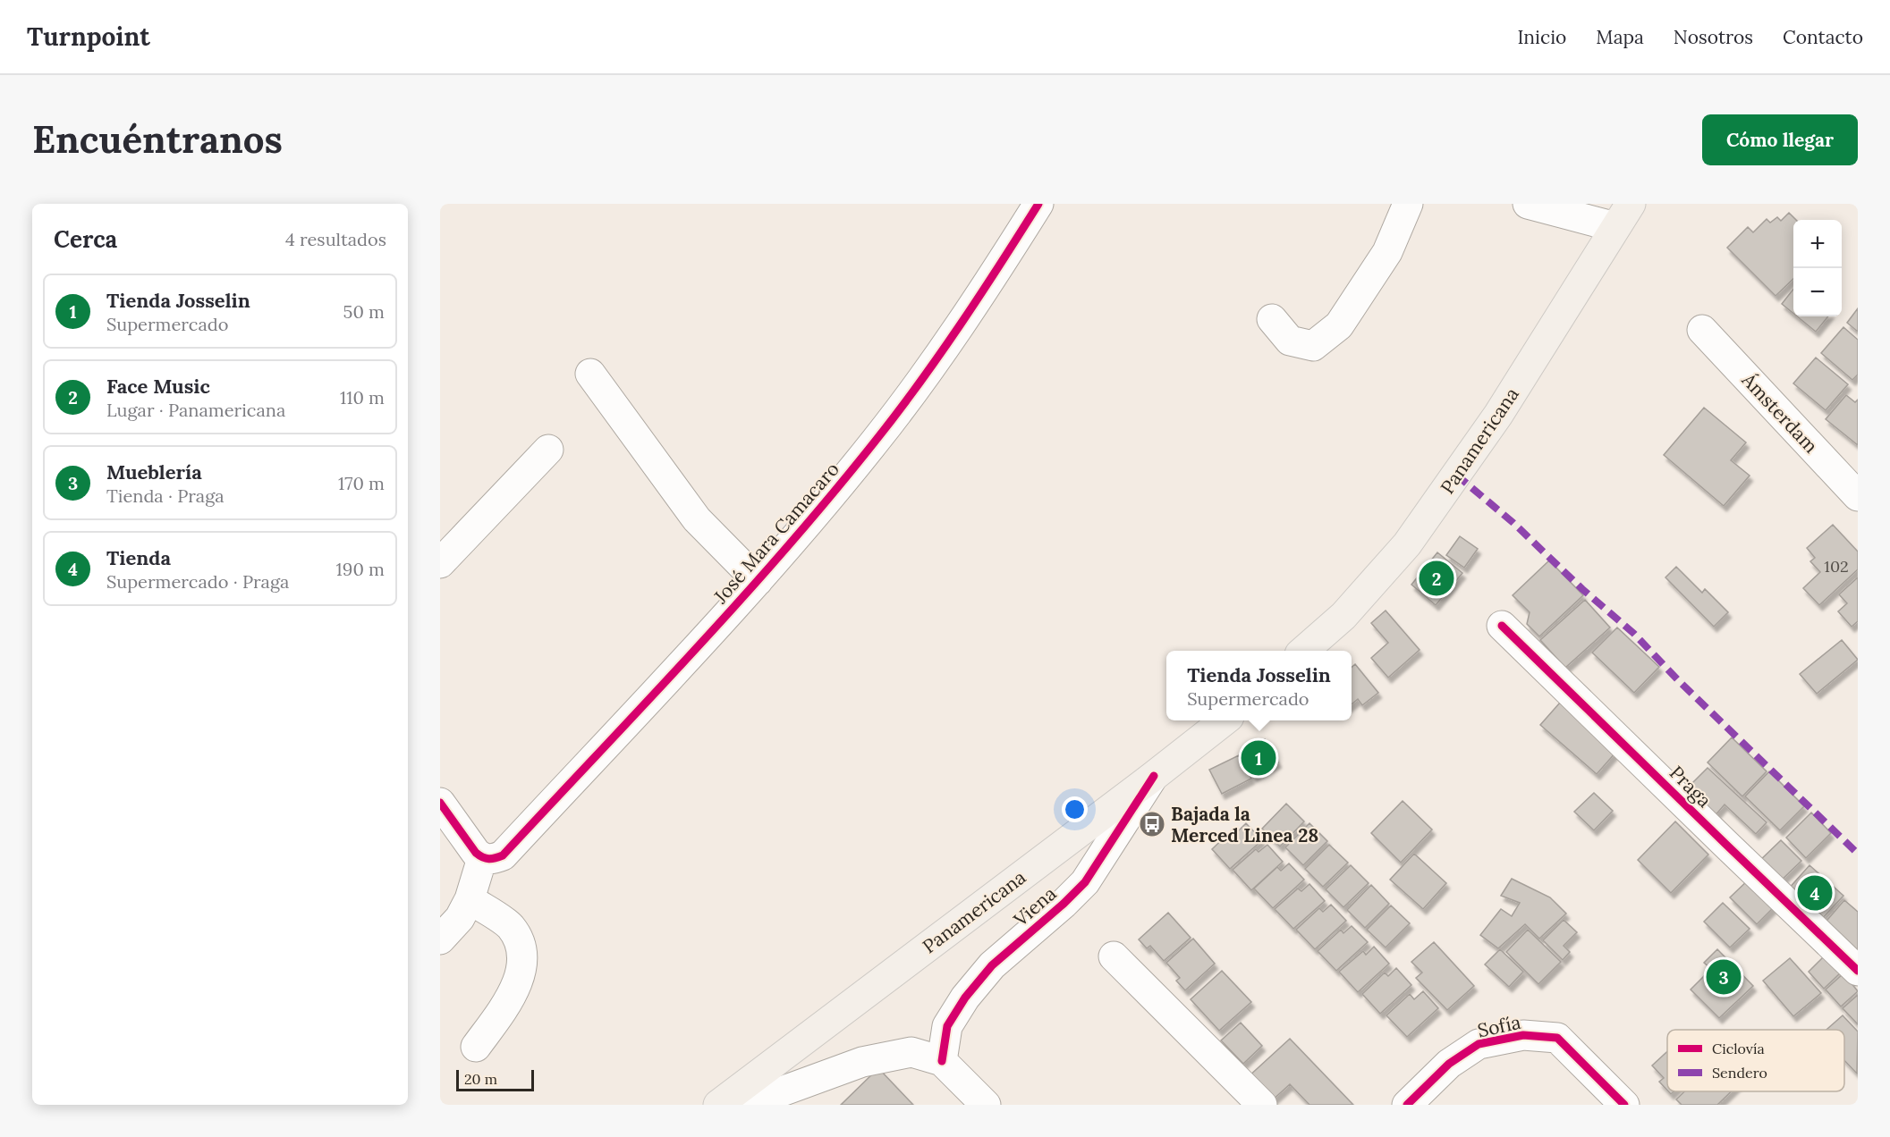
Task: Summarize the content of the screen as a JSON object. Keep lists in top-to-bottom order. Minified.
{"streets":{"main road":["Panamericana"],"street":["Ámsterdam","José Mara Camacaro","Praga","Viena","Sofía"]},"crossings":[["Panamericana","Viena"]],"places":{"bus stop":["Bajada la Merced Linea 28"]},"house_numbers":["102"],"legend":["Ciclovía","Sendero"],"scale_bar":"20 m","page":{"header":"Turnpoint","nav":["Inicio","Mapa","Nosotros","Contacto"],"buttons":"Cómo llegar","title":"Encuéntranos","heading":["Cerca","4 resultados"],"map_buttons":["+","−"],"list":[{"mark":"1","name":"Tienda Josselin","note":"Supermercado","value":"50 m"},{"mark":"2","name":"Face Music","note":"Lugar · Panamericana","value":"110 m"},{"mark":"3","name":"Mueblería","note":"Tienda · Praga","value":"170 m"},{"mark":"4","name":"Tienda","note":"Supermercado · Praga","value":"190 m"}],"pins":["2","1","4","3"],"popup":["Tienda Josselin","Supermercado"],"scale":"20 m"}}
